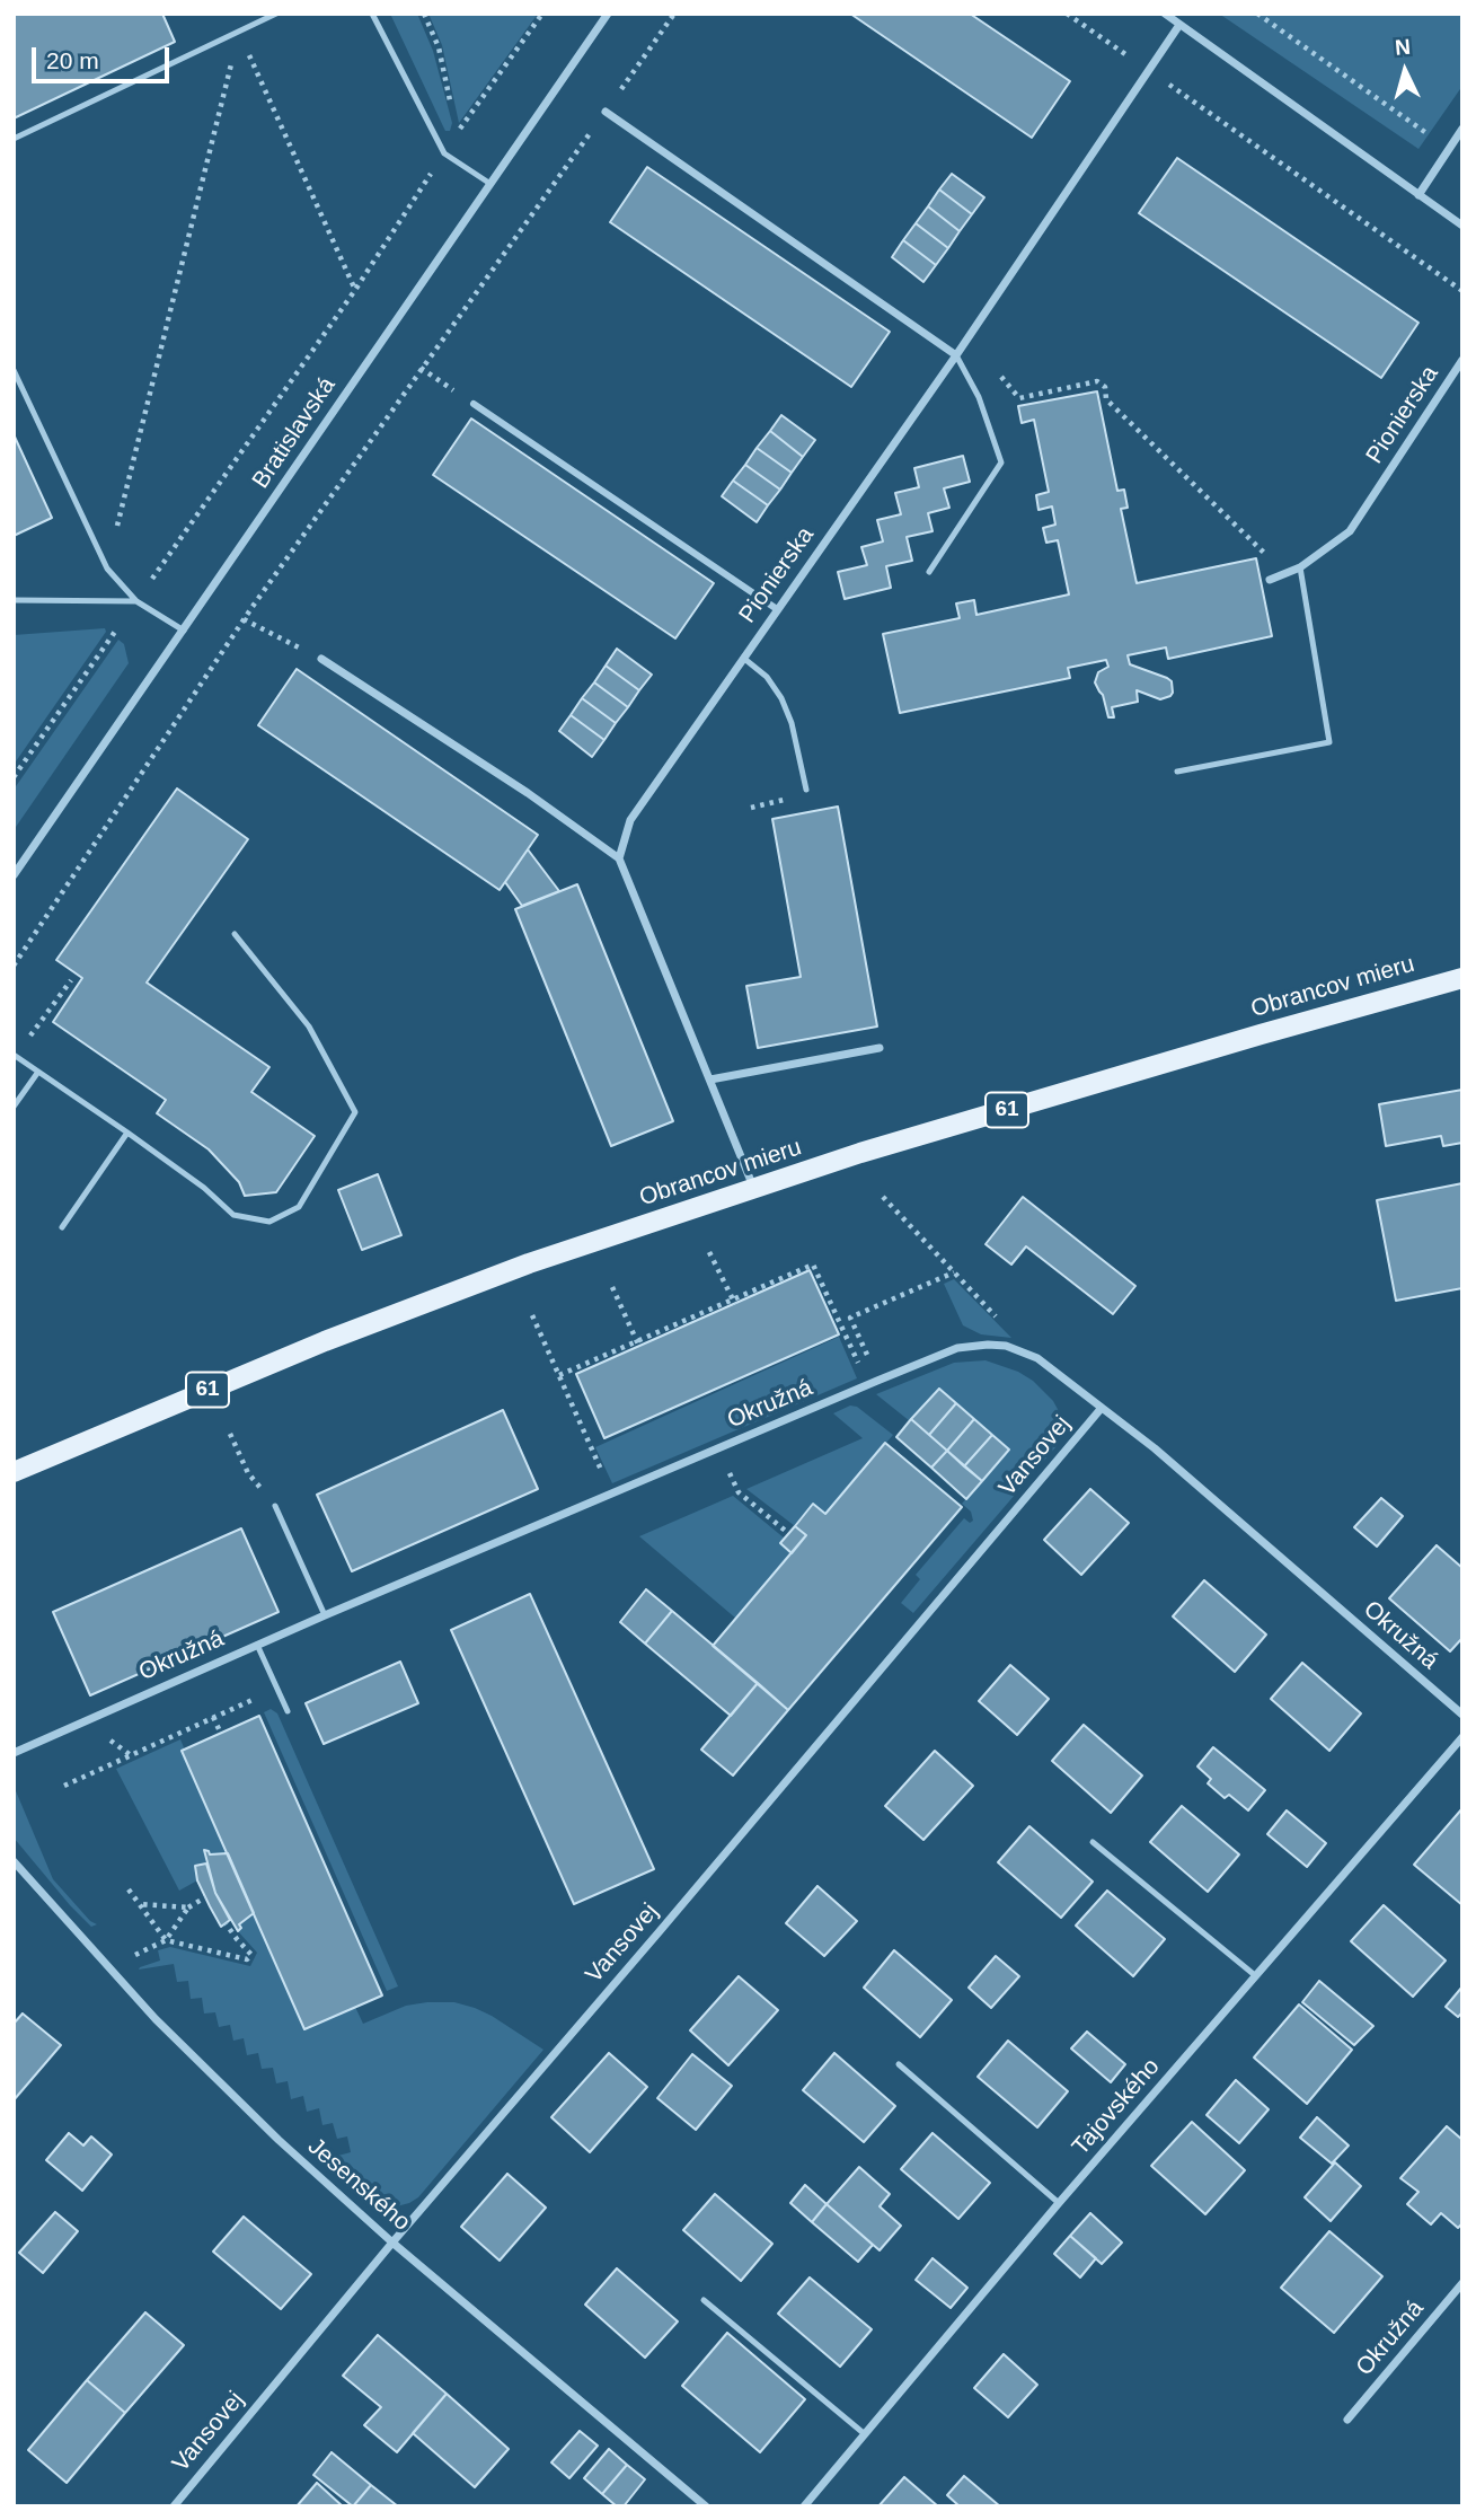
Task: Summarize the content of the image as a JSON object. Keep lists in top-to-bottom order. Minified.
{"streets":{"main road":["Obrancov mieru","61"],"street":["Pionierska","Bratislavská","Okružná","Vansovej","Tajovského","Jesenského"]},"crossings":[["Okružná","Vansovej"],["Vansovej","Jesenského"]],"scale_bar":"20 m","north":"top"}
